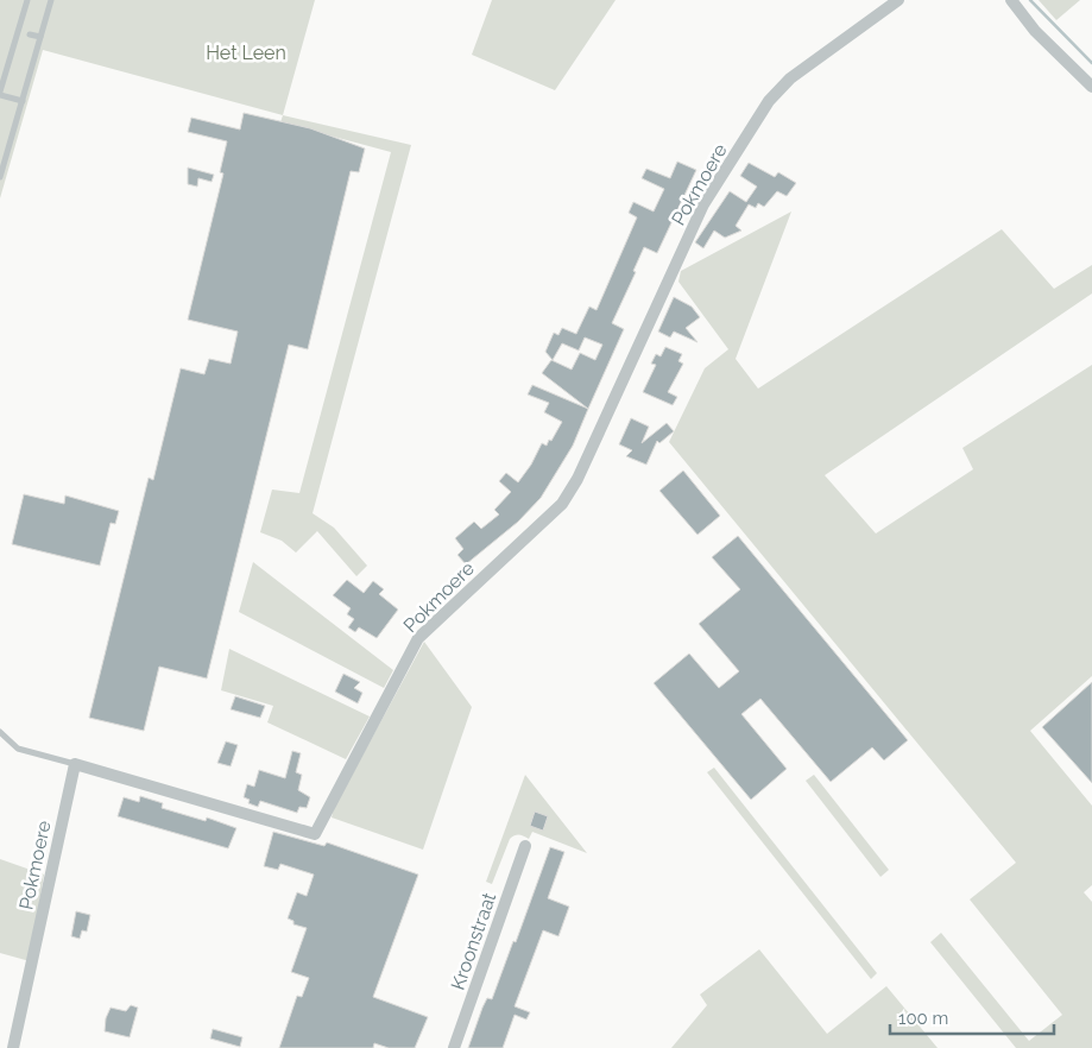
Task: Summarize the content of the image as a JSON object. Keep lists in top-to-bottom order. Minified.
{"streets":{"street":["Pokmoere","Kroonstraat"]},"parks":["Het Leen"],"scale_bar":"100 m"}
